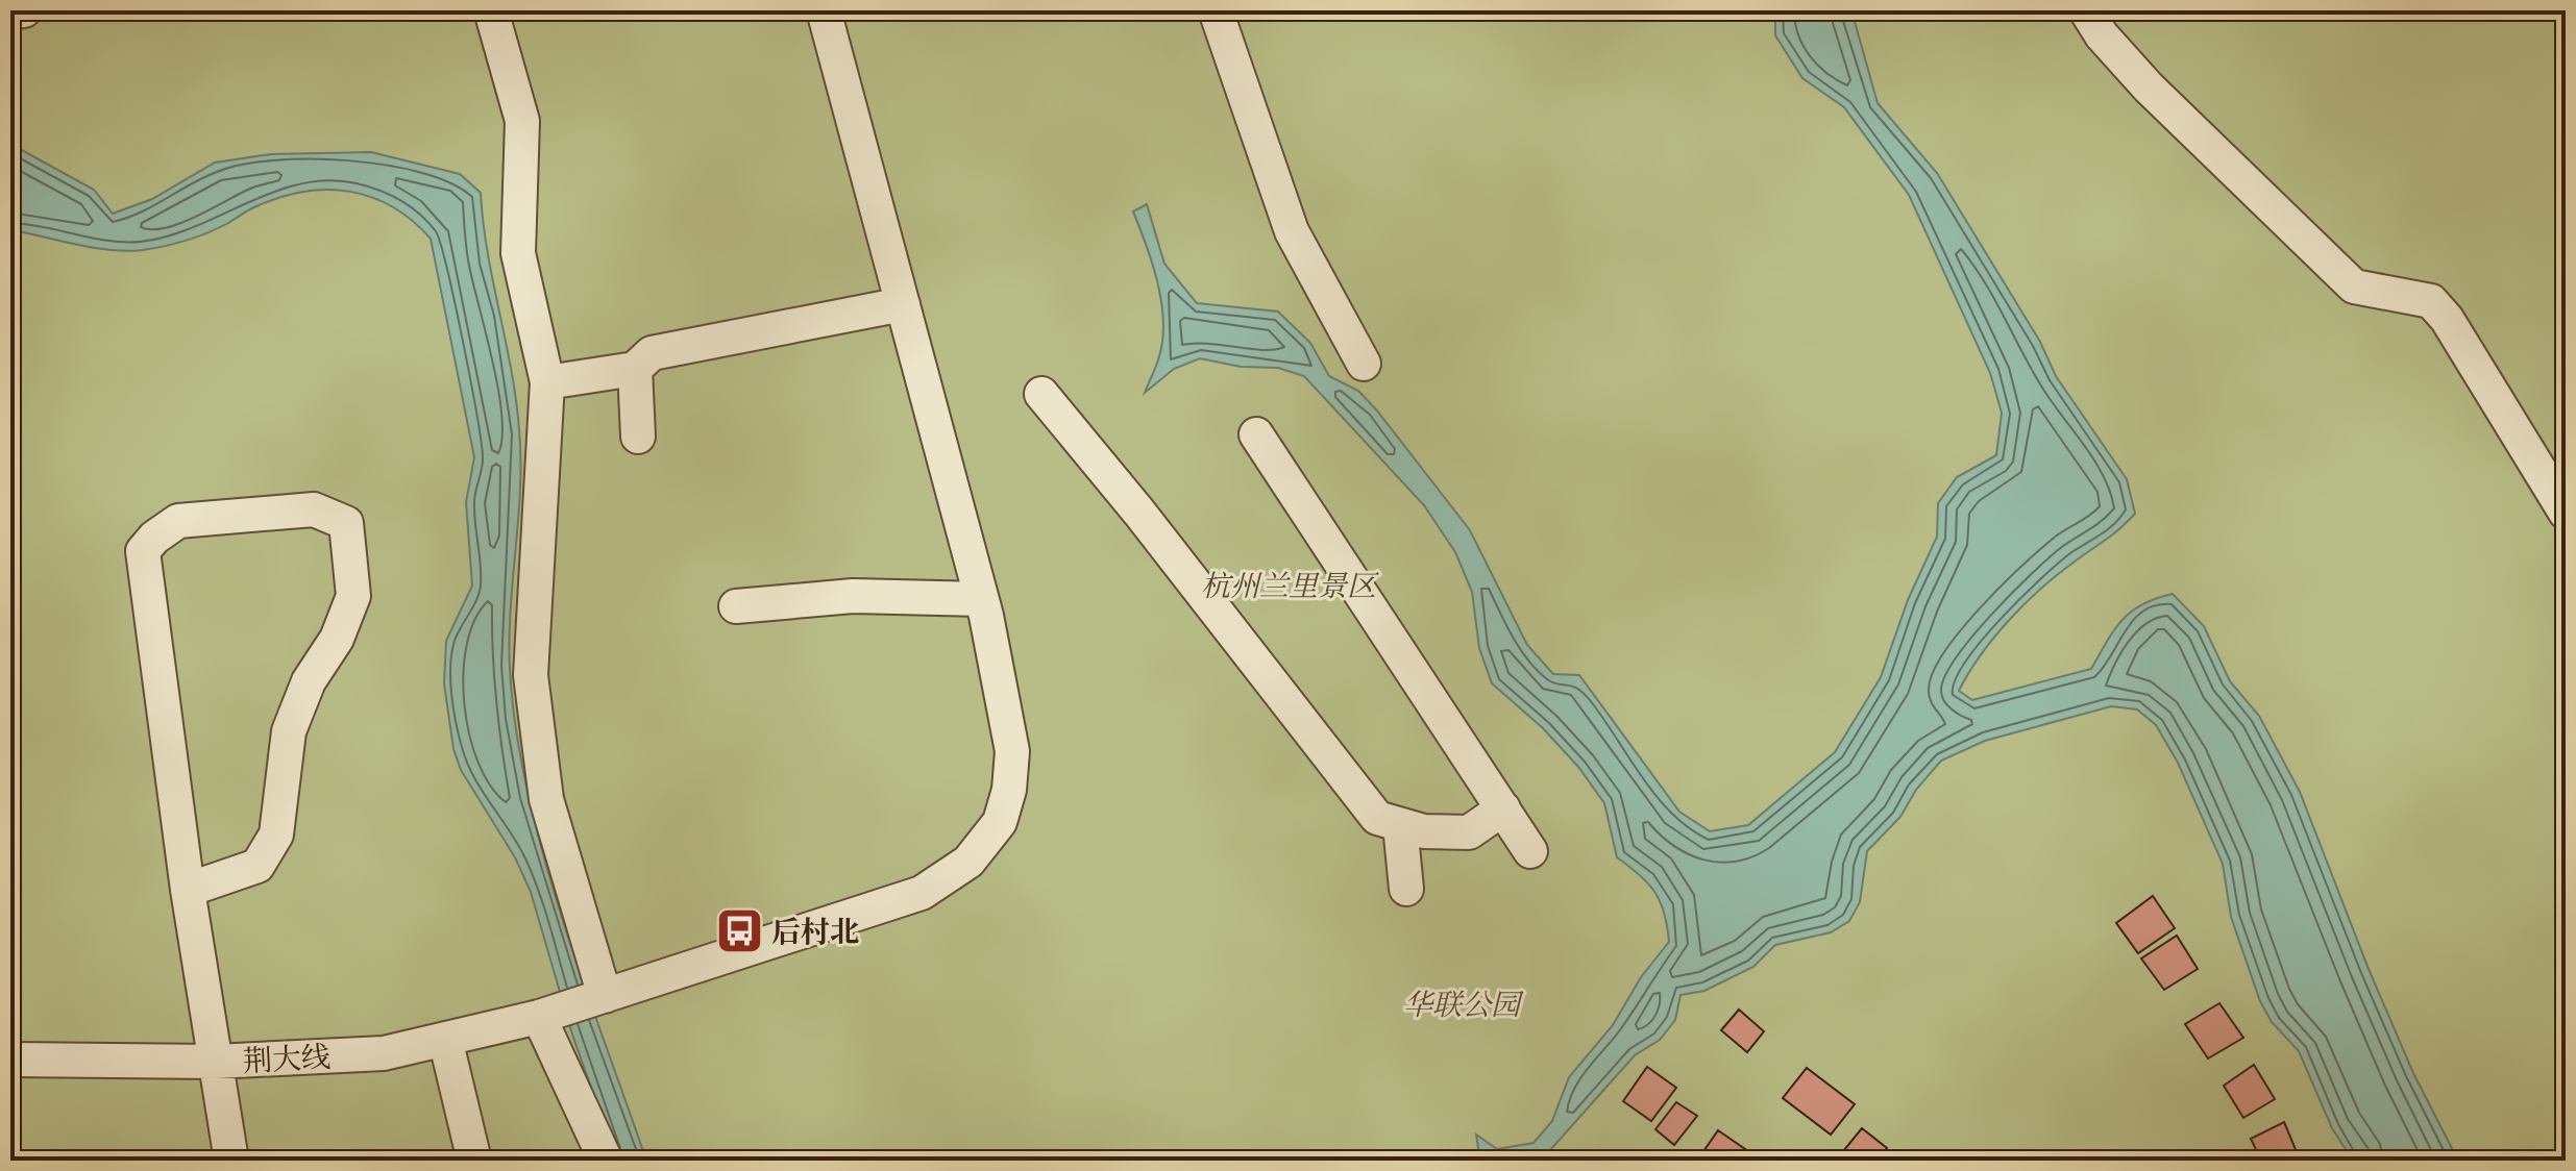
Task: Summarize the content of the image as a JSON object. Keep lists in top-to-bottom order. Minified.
{"streets":{"street":["荆大线"]},"parks":["杭州兰里景区","华联公园"],"places":{"bus stop":["后村北"]}}
